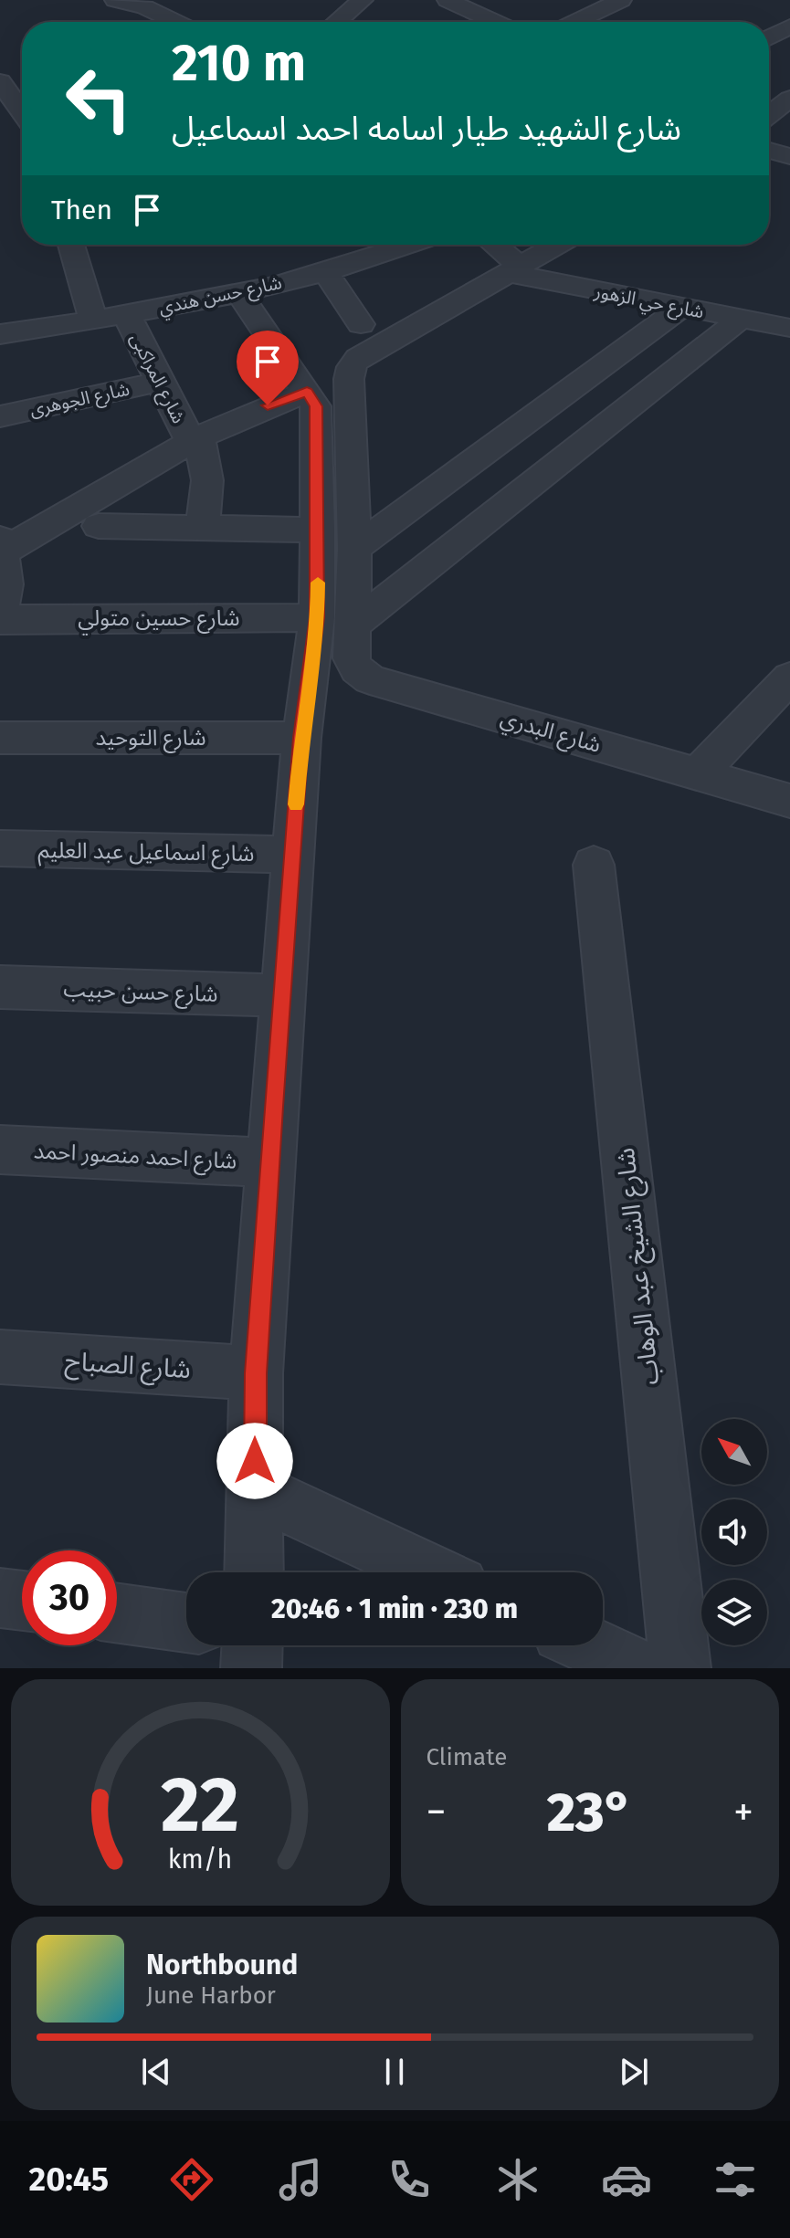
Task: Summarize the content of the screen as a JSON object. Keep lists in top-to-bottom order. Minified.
{"streets":{"street":["شارع حسن هندي","شارع حي الزهور","شارع المراكبى","شارع الجوهرى","شارع حسين متولي","شارع البدري","شارع التوحيد","شارع اسماعيل عبد العليم","شارع حسن حبيب","شارع احمد منصور احمد","شارع الشيخ عبد الوهاب","شارع الصباح"]},"crossings":[["شارع حسن هندي","شارع المراكبى"],["شارع المراكبى","شارع الجوهرى"],["شارع حسين متولي","شارع البدري"]],"north":"top left","page":{"turn":["210 m","شارع الشهيد طيار اسامه احمد اسماعيل"],"then":"Then","limit":"30","trip":"20:46 · 1 min · 230 m","tile":"Climate","heat":["−","23°","+"],"song":["Northbound","June Harbor"],"tabs":"20:45","gauge":["22","km/h"]}}
